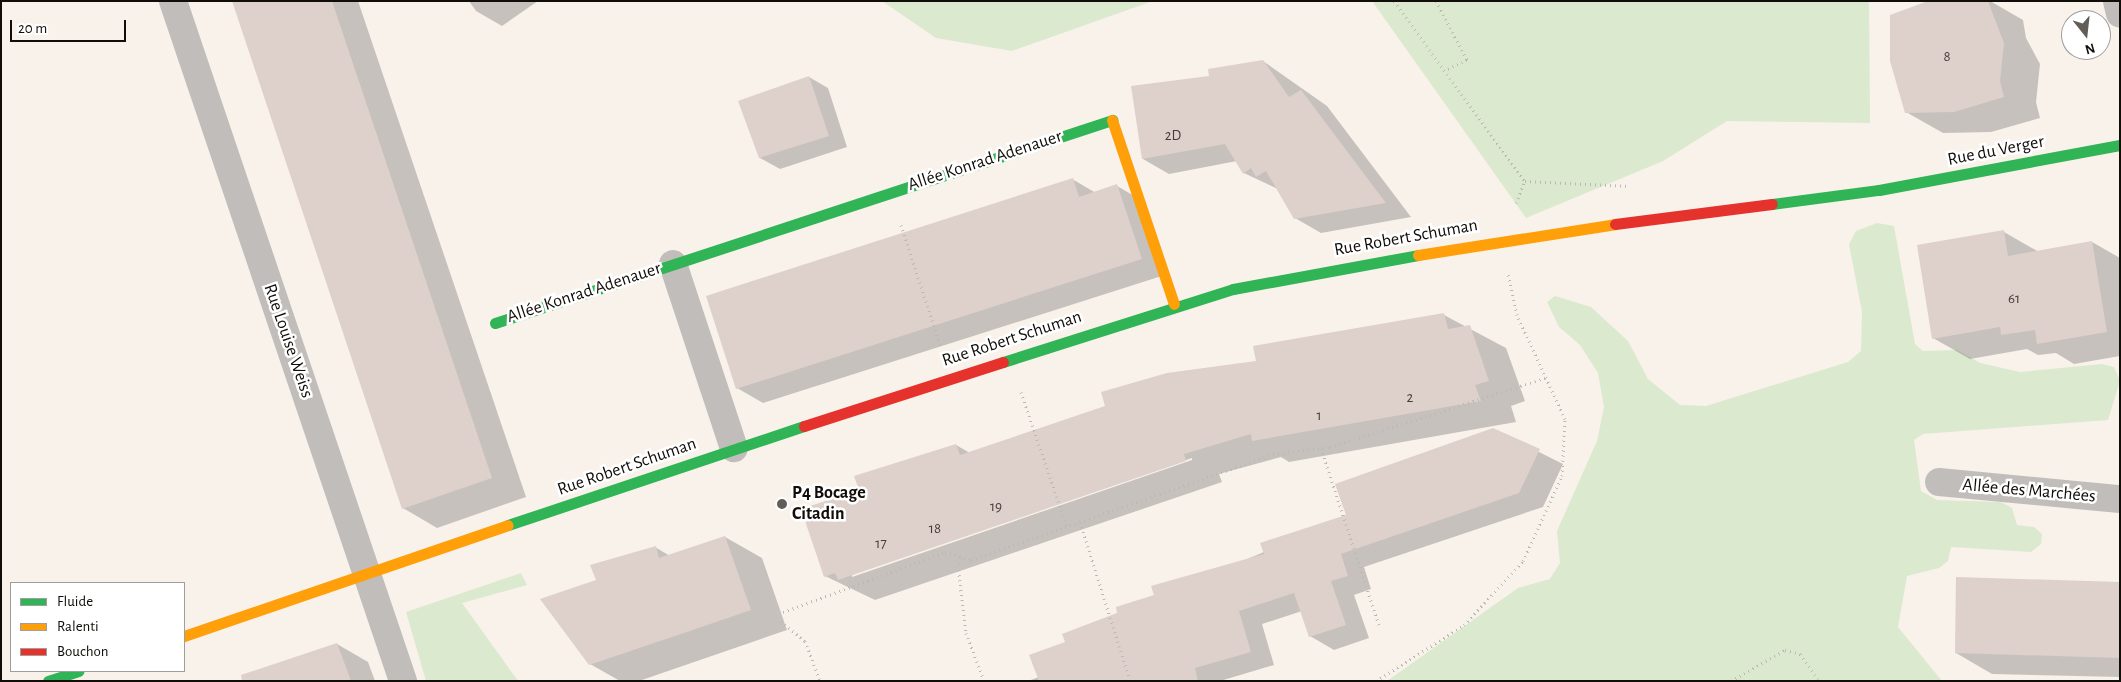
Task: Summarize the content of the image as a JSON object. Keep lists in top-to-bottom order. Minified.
{"streets":{"street":["Rue du Verger","Allée Konrad Adenauer","Rue Robert Schuman","Rue Louise Weiss","Allée des Marchées"]},"crossings":[["Rue du Verger","Rue Robert Schuman"],["Allée Konrad Adenauer","Rue Robert Schuman"],["Rue Robert Schuman","Rue Louise Weiss"]],"places":["P4 Bocage Citadin"],"house_numbers":["8","2D","61","2","1","19","18","17"],"legend":["Fluide","Ralenti","Bouchon"],"scale_bar":"20 m","north":"bottom"}
